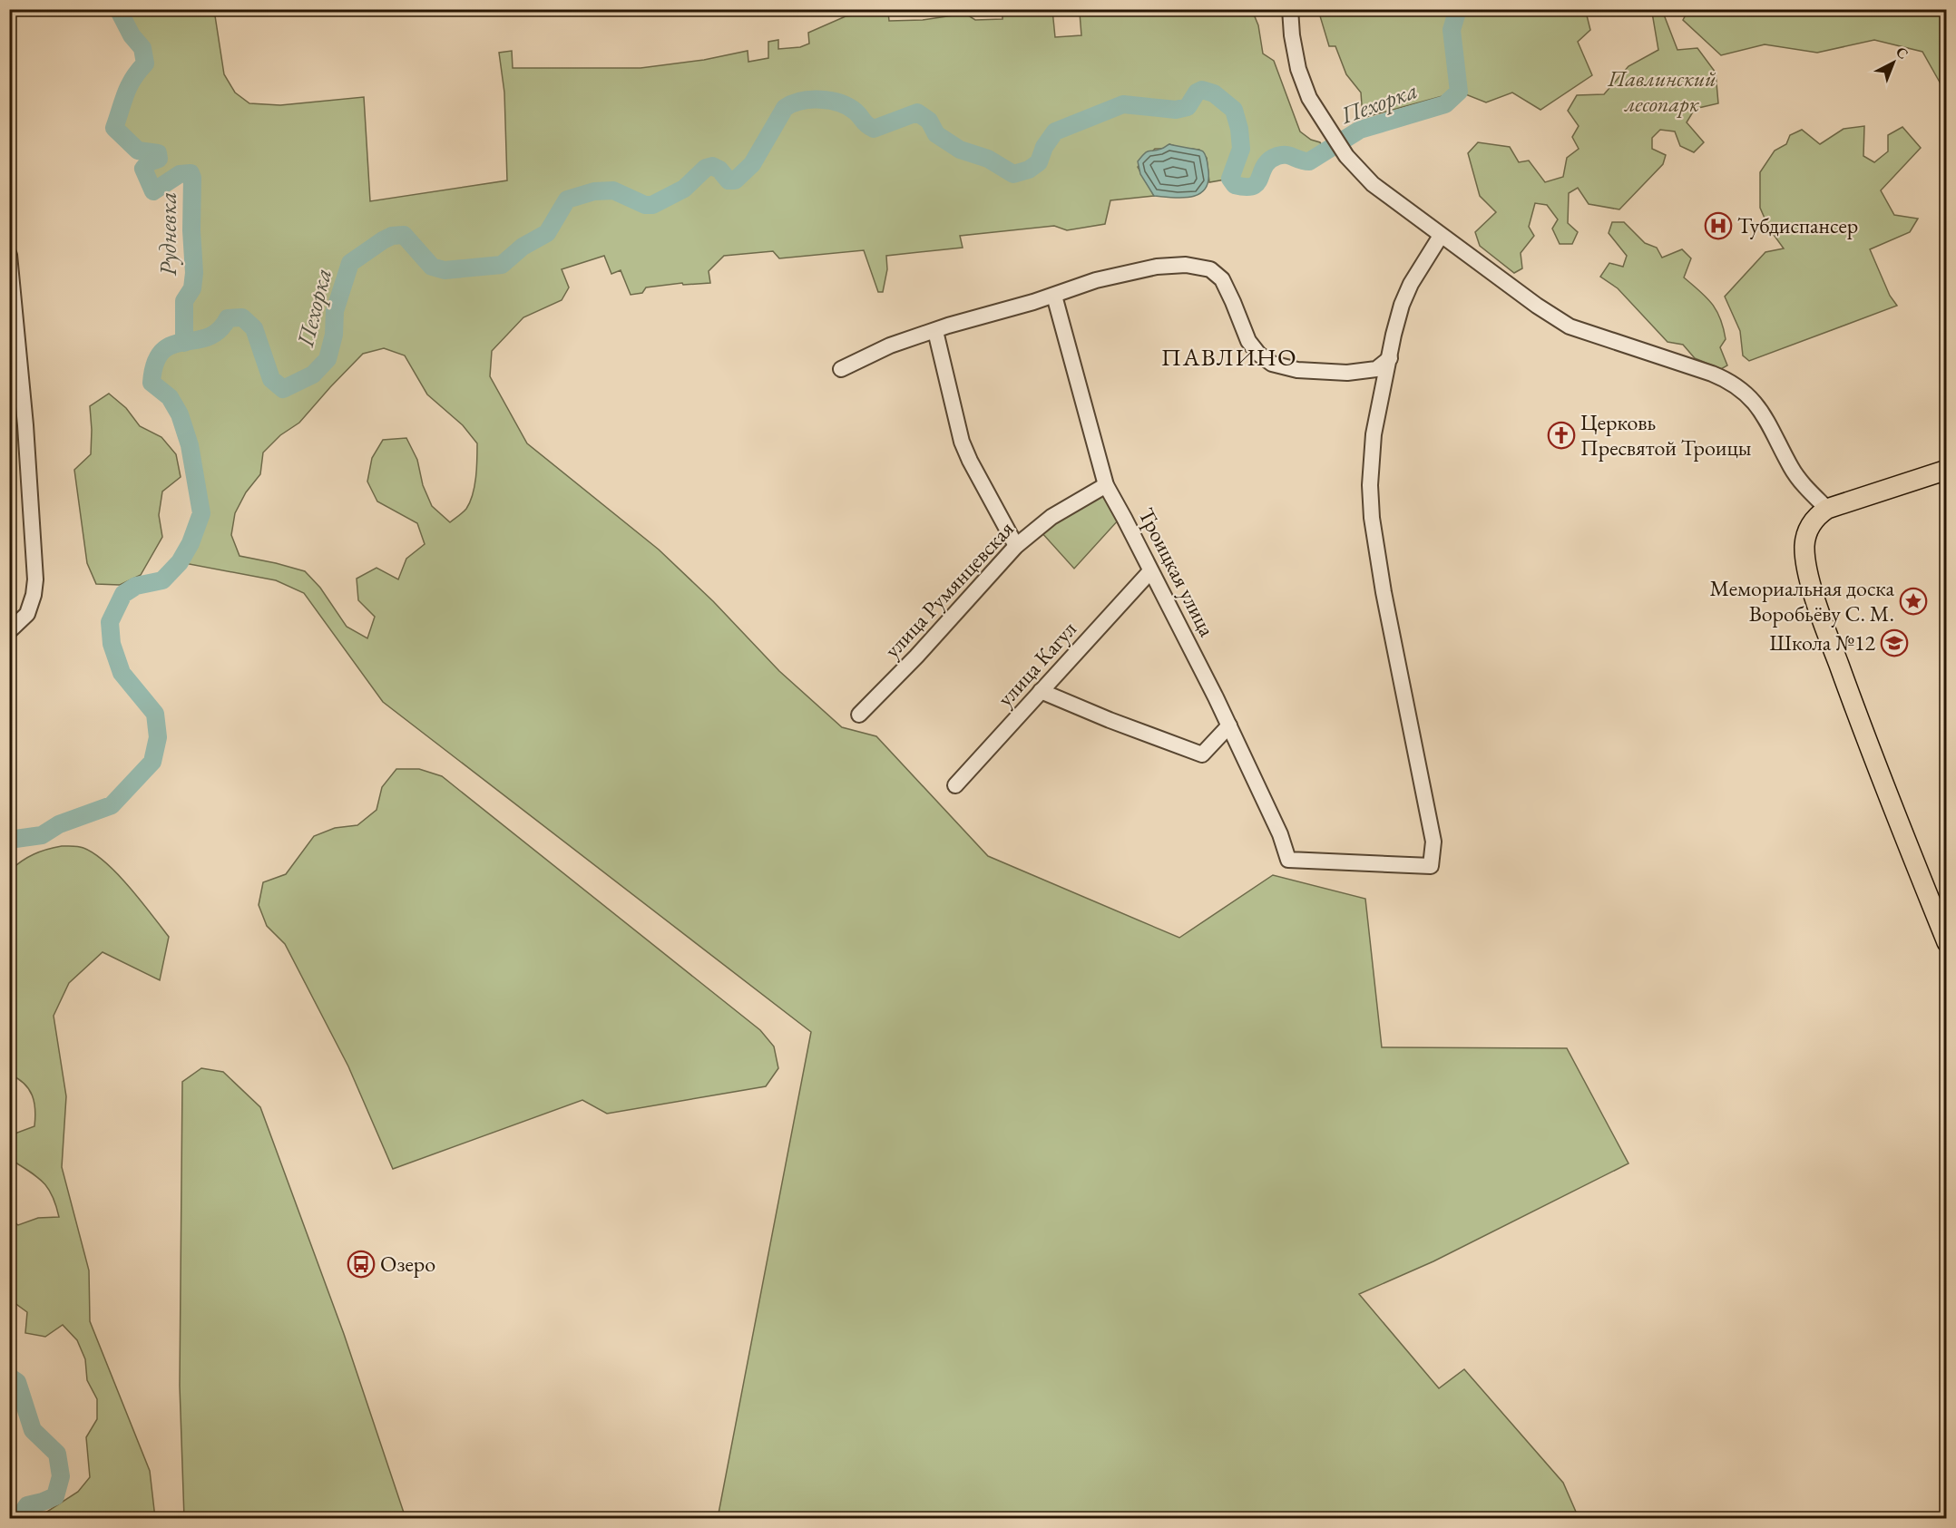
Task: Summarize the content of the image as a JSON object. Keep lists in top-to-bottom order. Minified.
{"streets":{"street":["Троицкая улица","улица Румянцевская","улица Кагул"]},"crossings":[["Троицкая улица","улица Румянцевская"],["Троицкая улица","улица Кагул"]],"districts":["ПАВЛИНО"],"water":["Пехорка","Рудневка"],"parks":["Павлинский лесопарк"],"places":{"hospital":["Тубдиспансер"],"church":["Церковь Пресвятой Троицы"],"place":["Мемориальная доска Воробьёву С. М."],"school or university":["Школа №12"],"bus stop":["Озеро"]},"north":"top right"}
